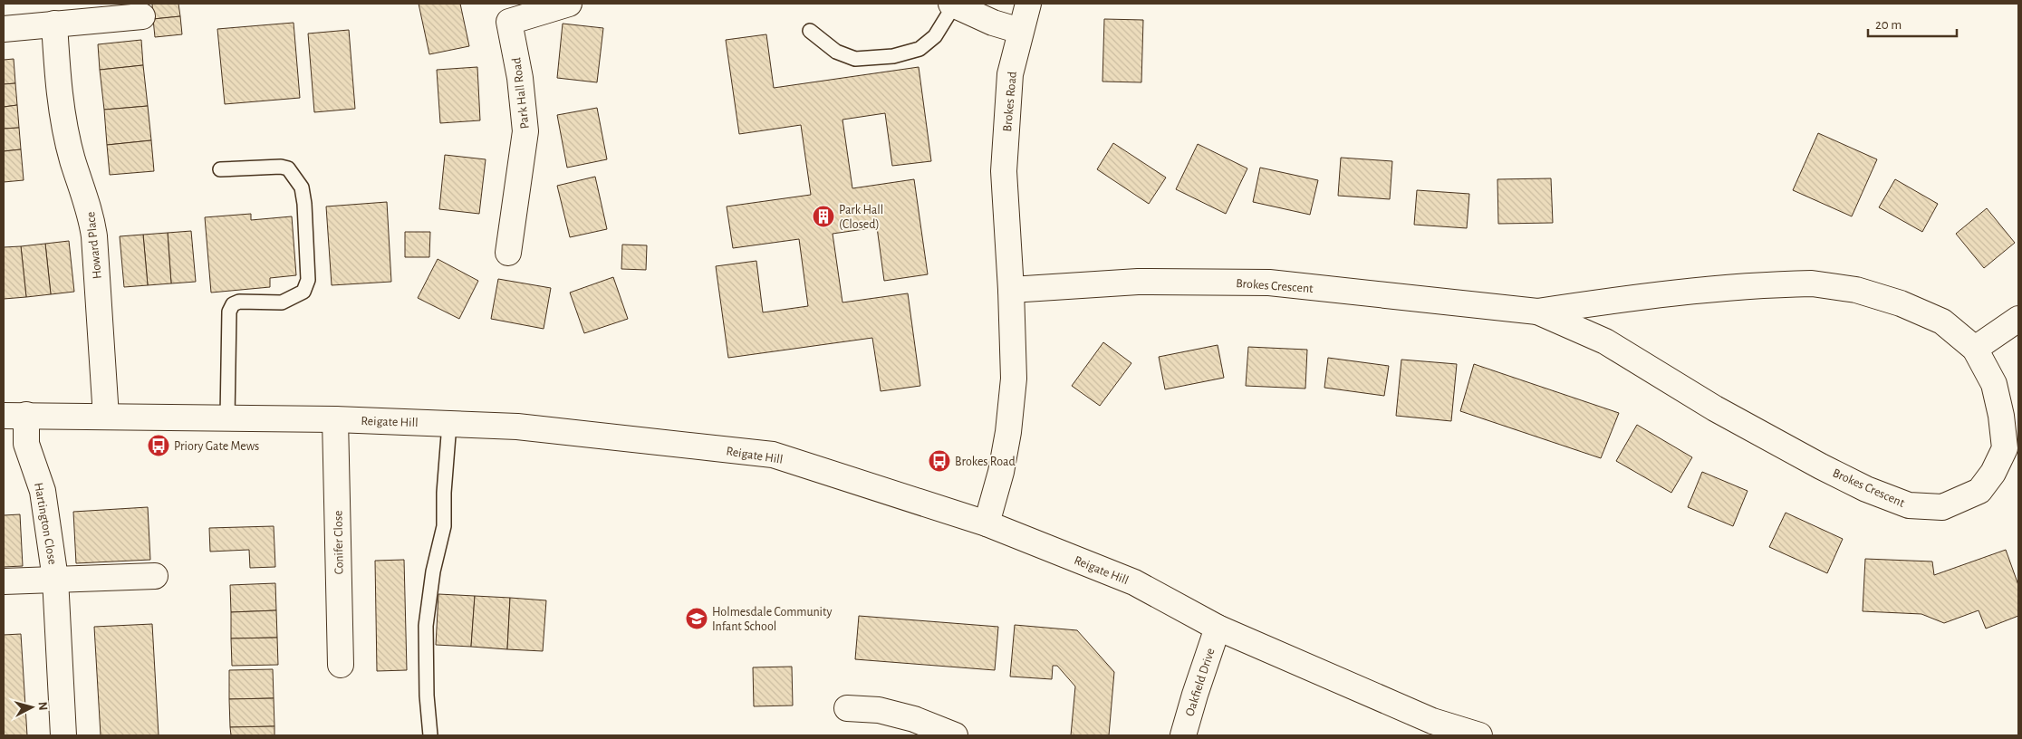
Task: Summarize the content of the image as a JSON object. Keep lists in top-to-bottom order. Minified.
{"streets":{"street":["Park Hall Road","Brokes Road","Howard Place","Brokes Crescent","Reigate Hill","Hartington Close","Conifer Close","Oakfield Drive"]},"crossings":[["Brokes Road","Brokes Crescent"],["Brokes Road","Reigate Hill"],["Howard Place","Reigate Hill"],["Reigate Hill","Hartington Close"],["Reigate Hill","Conifer Close"],["Reigate Hill","Oakfield Drive"]],"places":{"building":["Park Hall (Closed)"],"bus stop":["Priory Gate Mews","Brokes Road"],"school or university":["Holmesdale Community Infant School"]},"scale_bar":"20 m","north":"right"}
